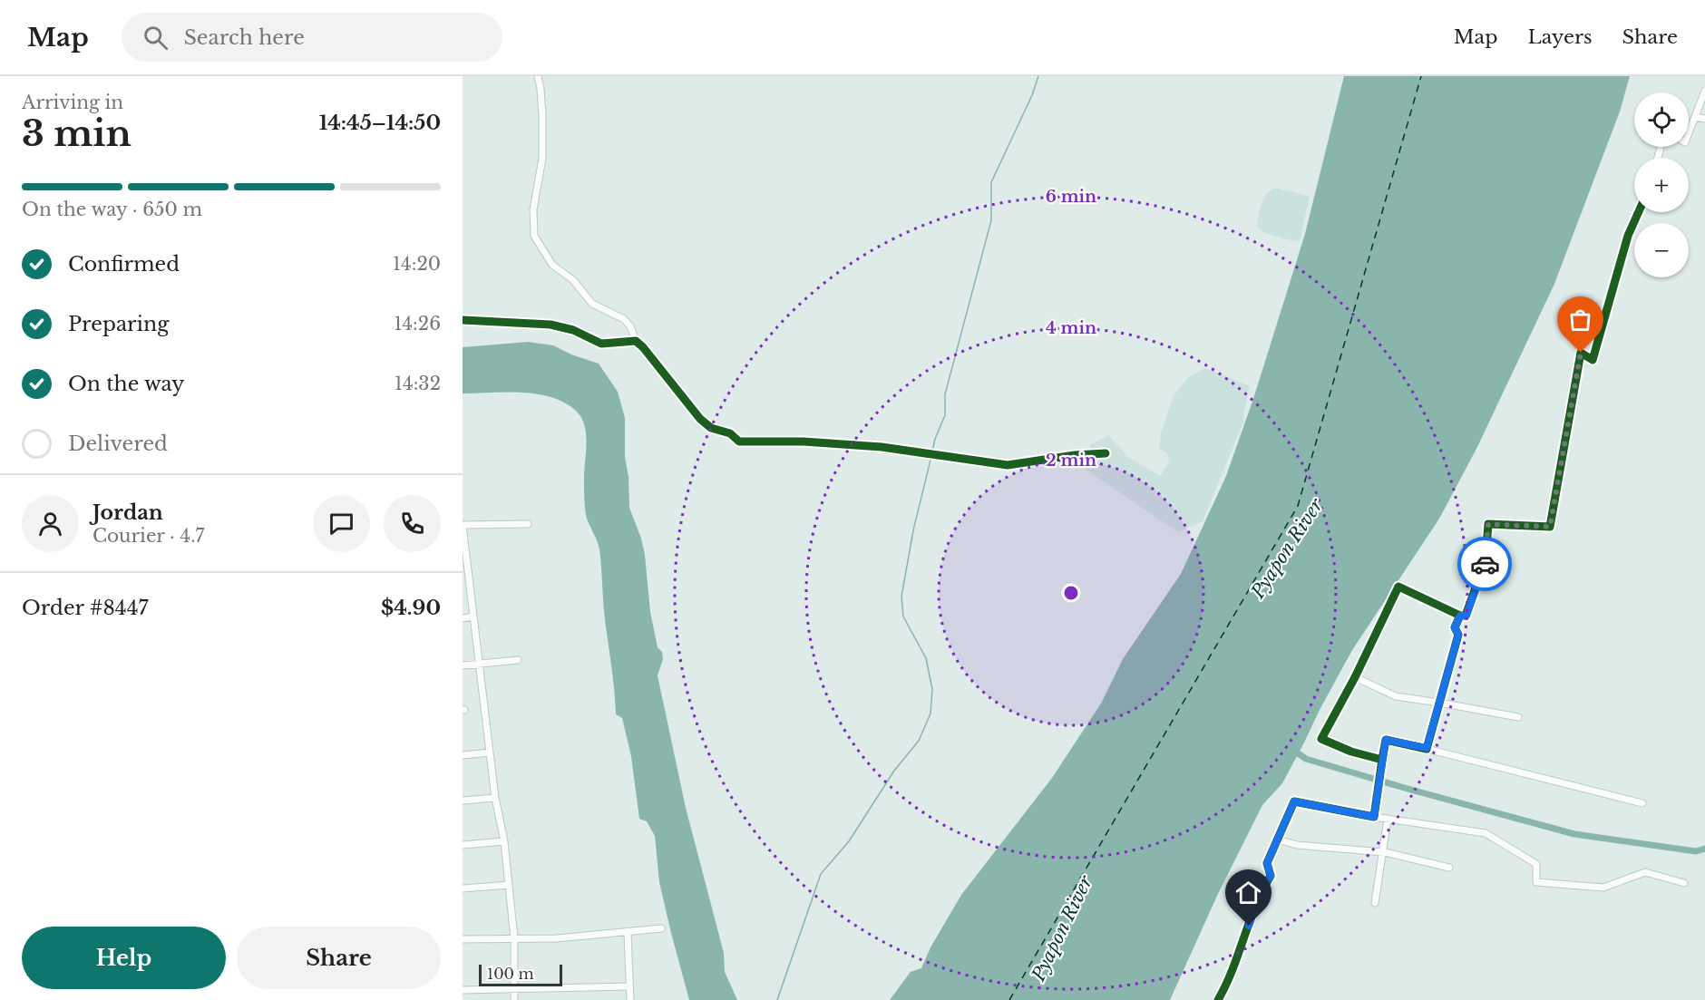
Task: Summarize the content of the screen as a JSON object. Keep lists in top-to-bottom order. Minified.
{"water":["Pyapon River"],"scale_bar":"100 m","page":{"header":"Map","search":"Search here","nav":["Map","Layers","Share"],"heading":["3 min","Arriving in","14:45–14:50"],"panel":["Jordan","Courier · 4.7","Order #8447","$4.90"],"map_buttons":["+","−"],"bar":"On the way · 650 m","list":[["Confirmed","14:20"],["Preparing","14:26"],["On the way","14:32"],"Delivered"],"buttons":["Help","Share"],"scale":"100 m"},"rings":["6 min","4 min","2 min"]}
